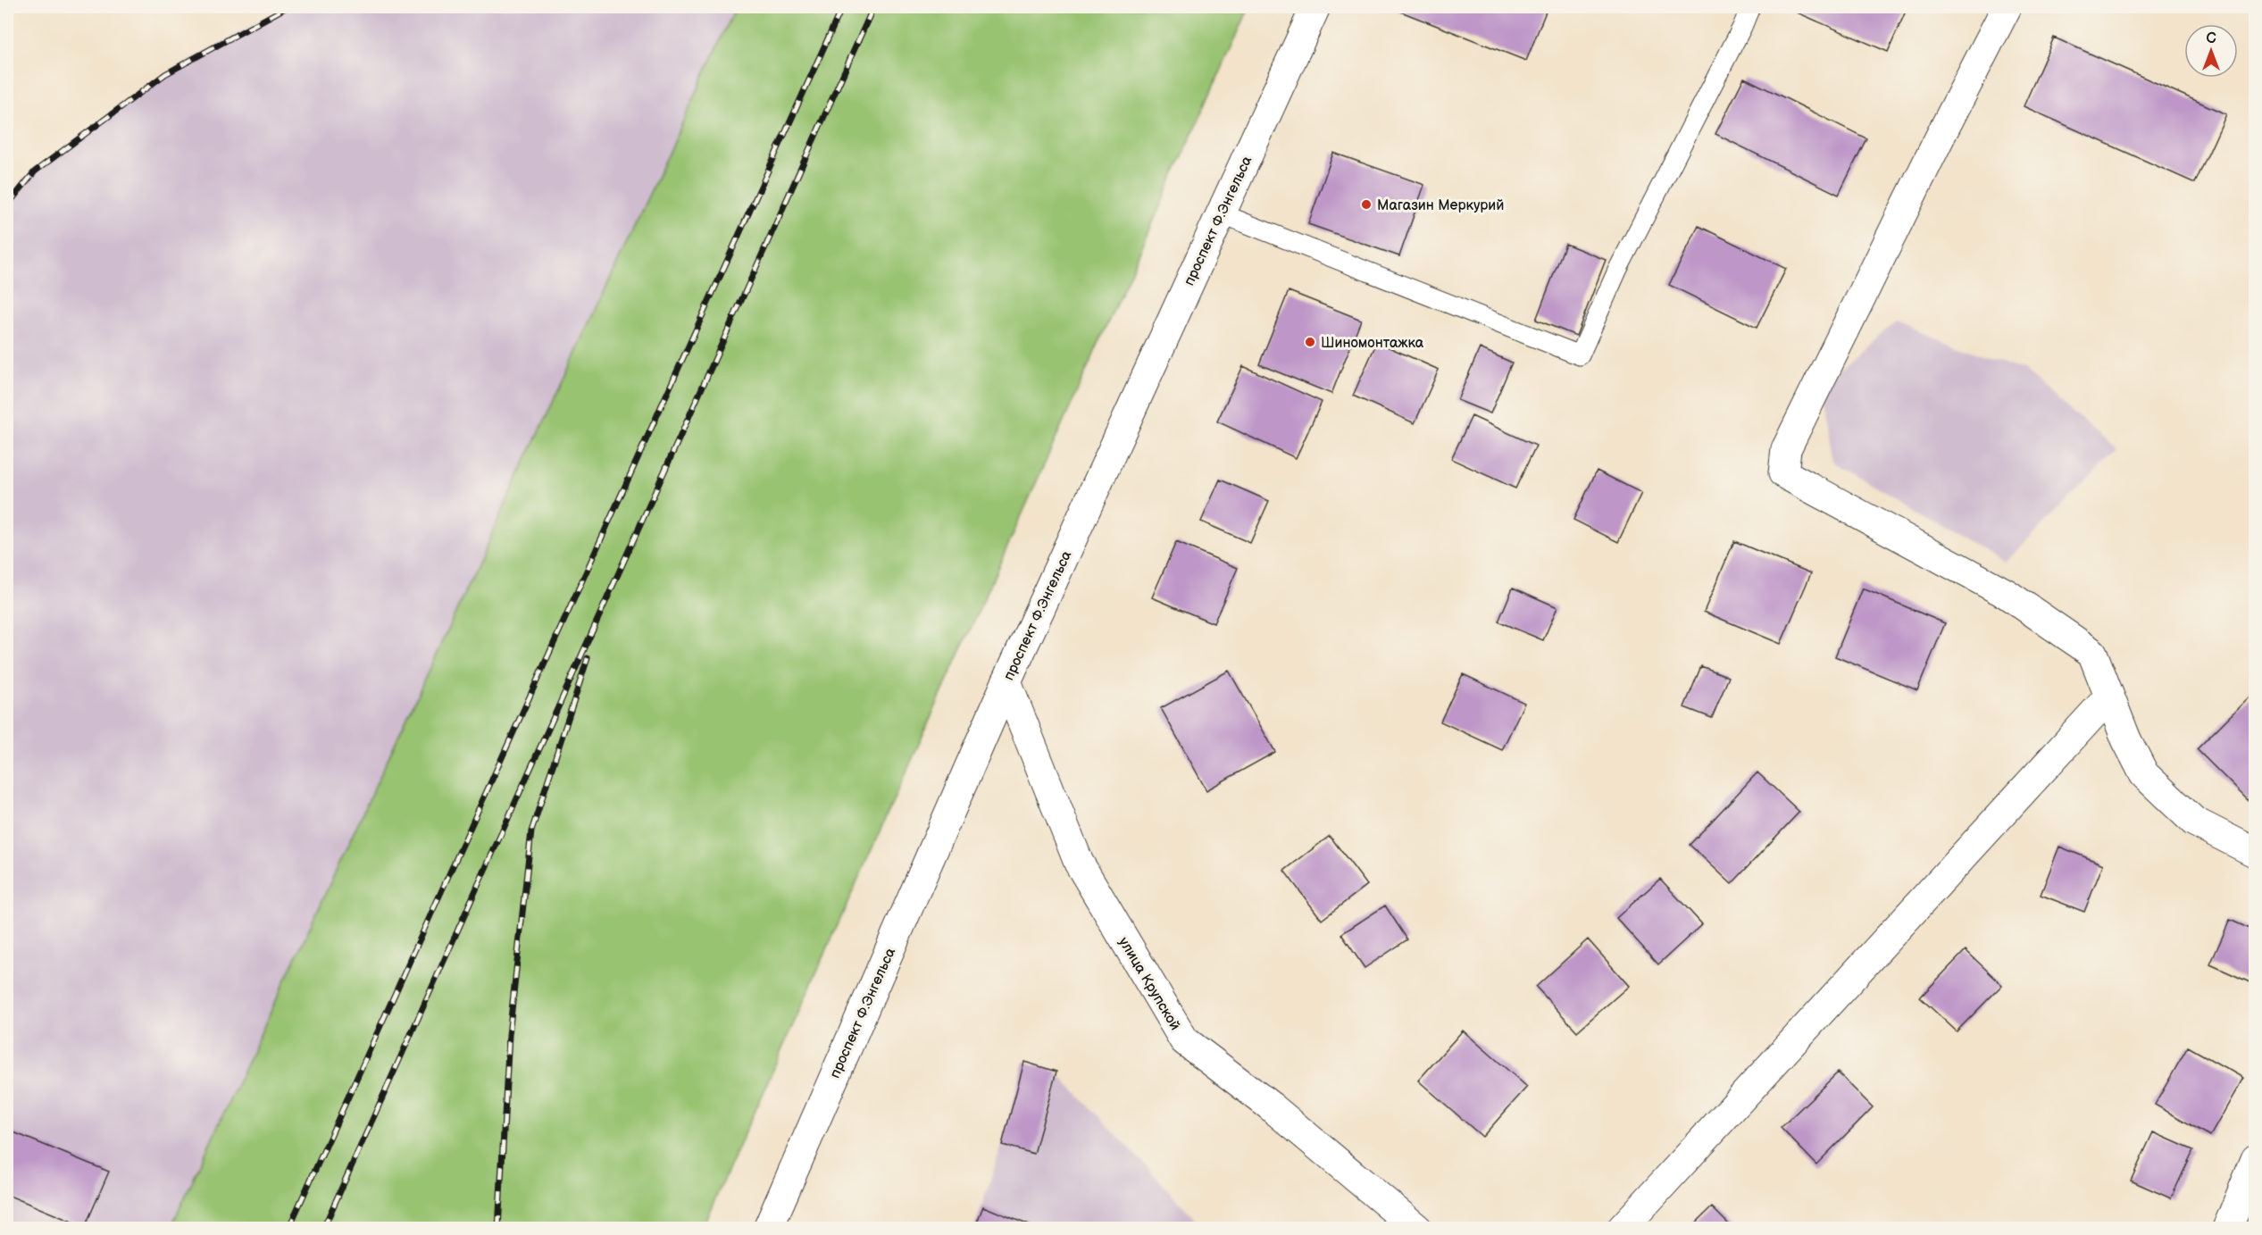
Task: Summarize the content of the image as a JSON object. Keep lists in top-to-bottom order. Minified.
{"streets":{"street":["проспект Ф.Энгельса","улица Крупской"]},"crossings":[["проспект Ф.Энгельса","улица Крупской"]],"places":["Магазин Меркурий","Шиномонтажка"],"north":"top"}
